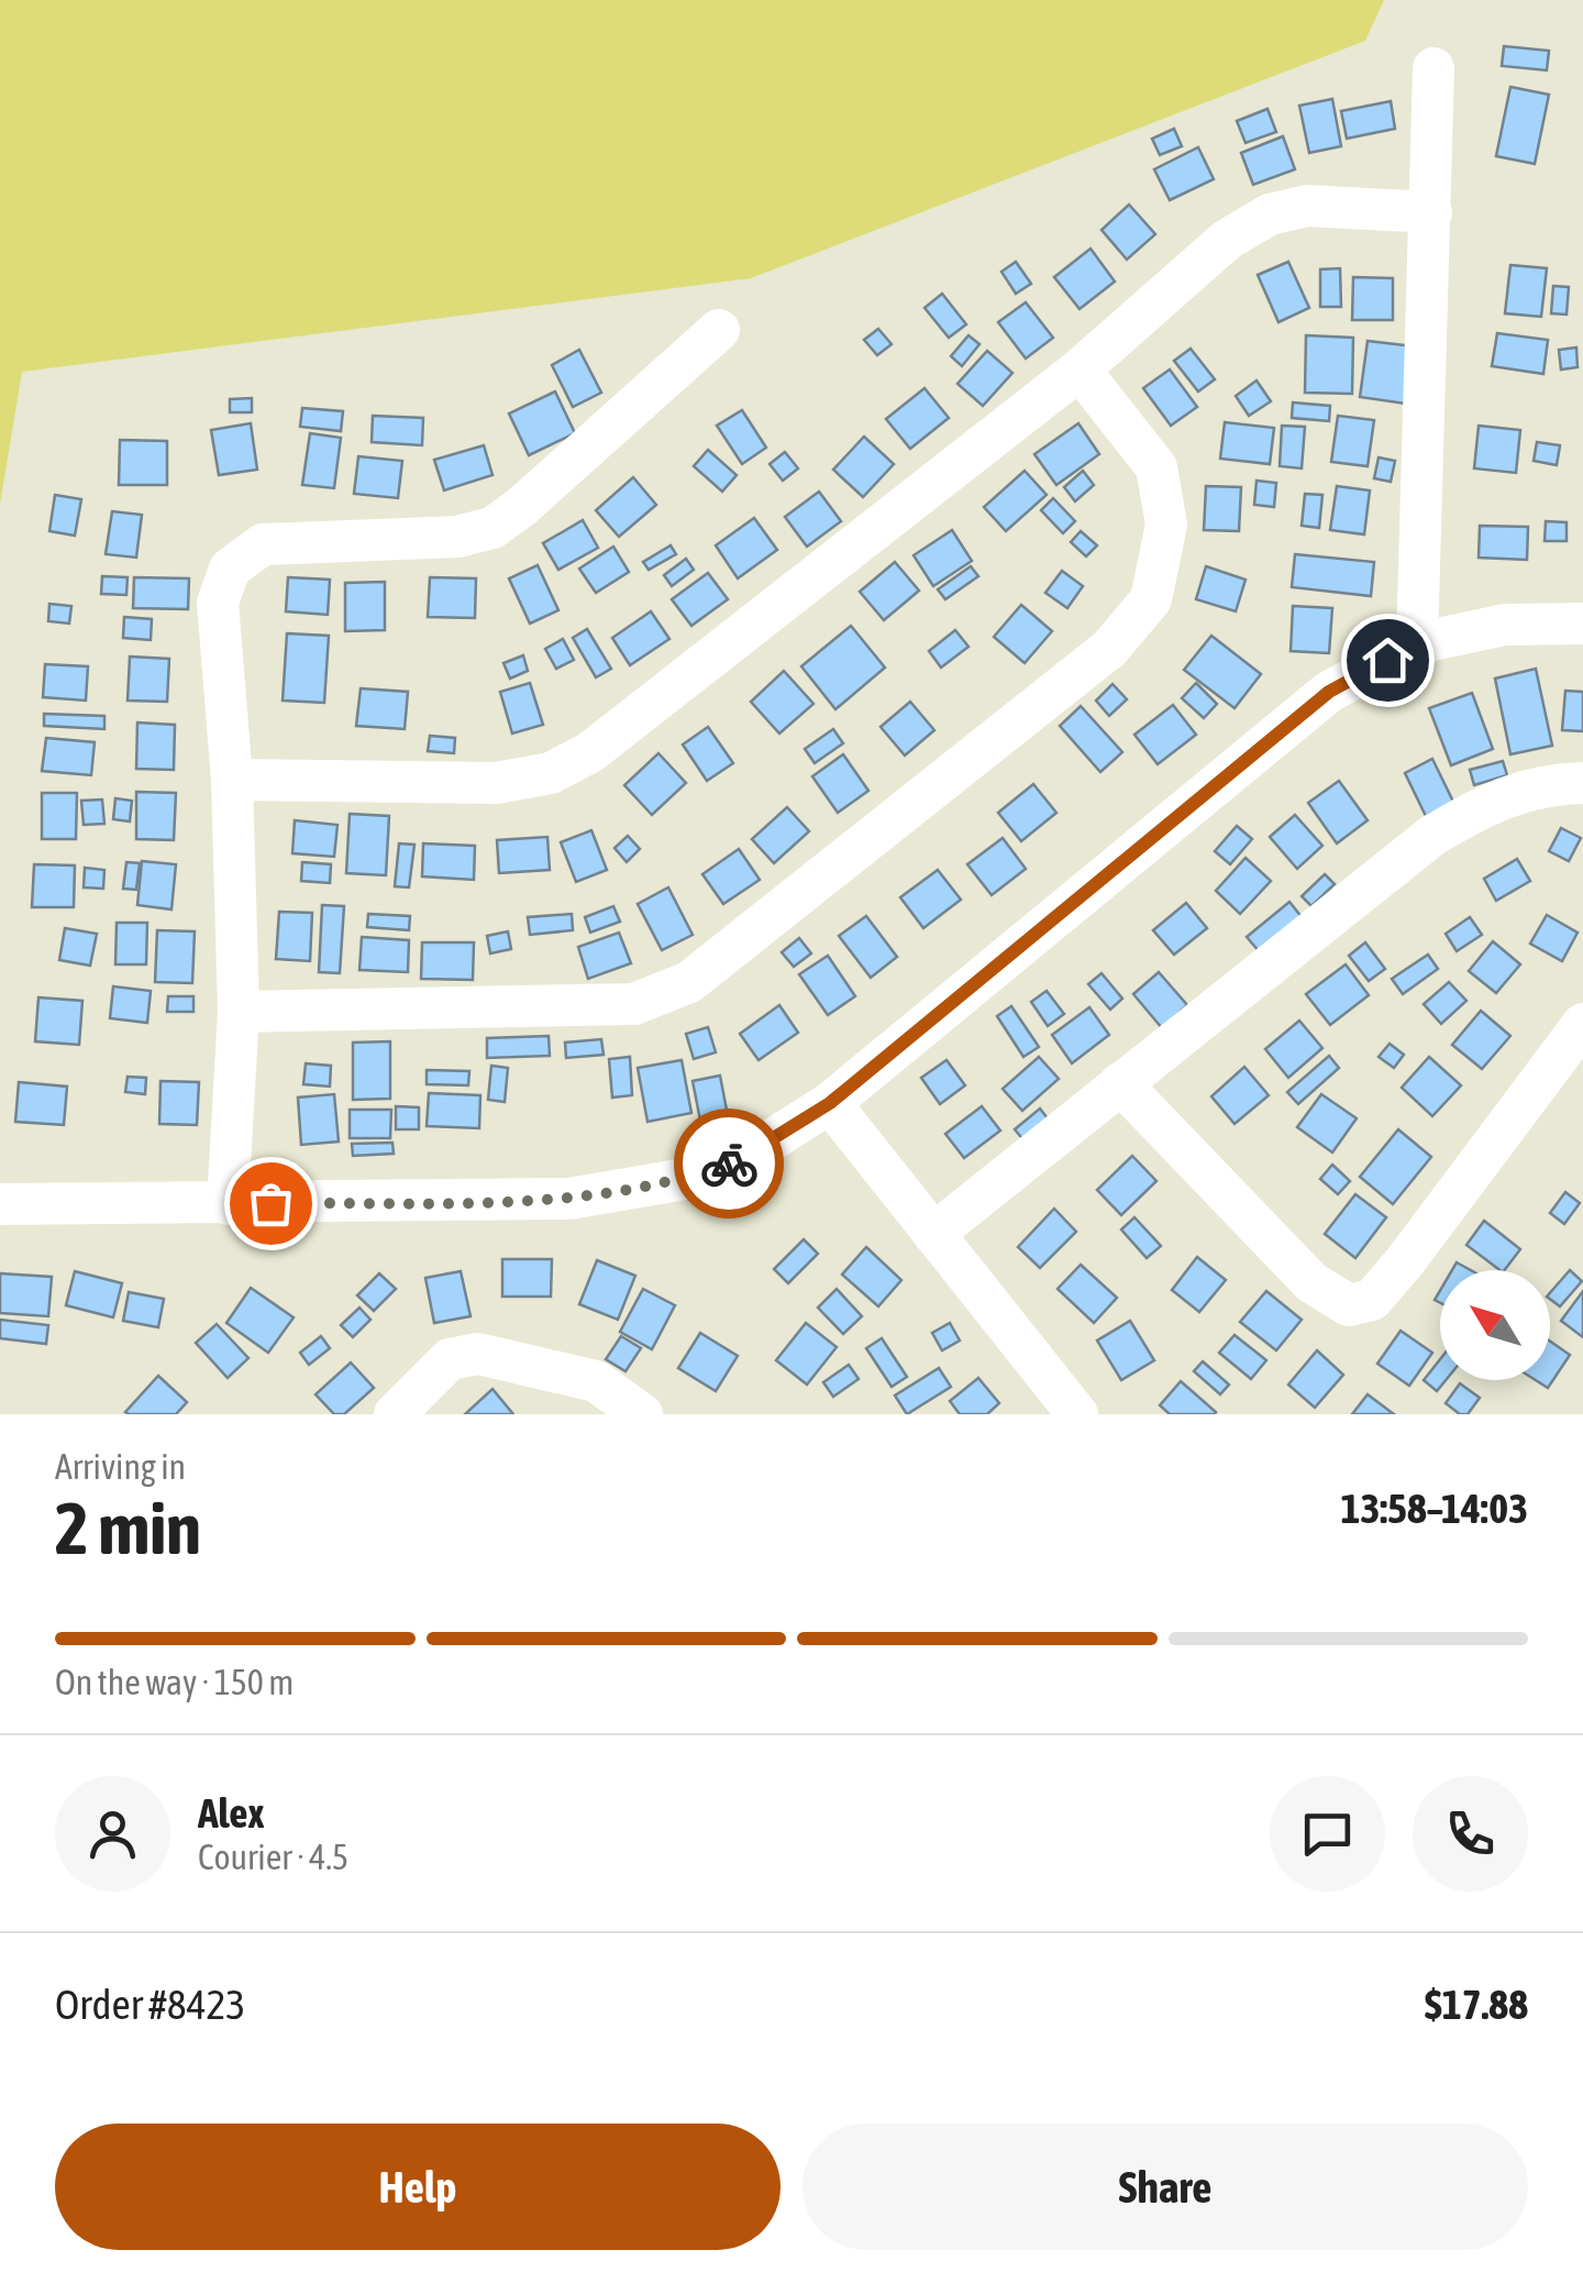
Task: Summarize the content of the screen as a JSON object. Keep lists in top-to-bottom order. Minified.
{"north":"top left","page":{"heading":["2 min","Arriving in","13:58–14:03"],"panel":["Alex","Courier · 4.5","Order #8423","$17.88"],"bar":"On the way · 150 m","buttons":["Help","Share"]}}
